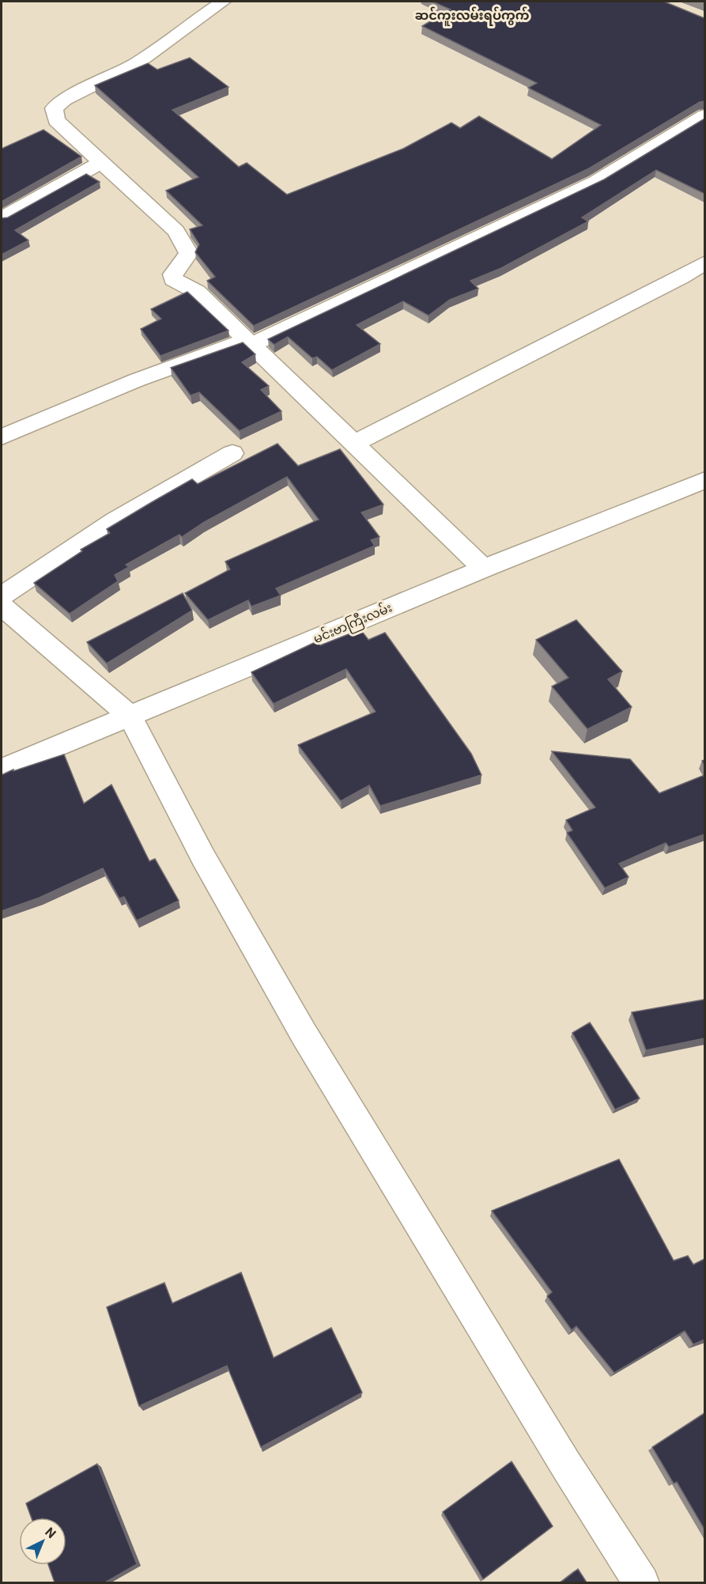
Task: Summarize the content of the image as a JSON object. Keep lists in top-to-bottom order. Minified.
{"streets":{"street":["မင်းဗာကြီးလမ်း"]},"districts":["ဆင်ကူးလမ်းရပ်ကွက်"],"north":"top right"}
